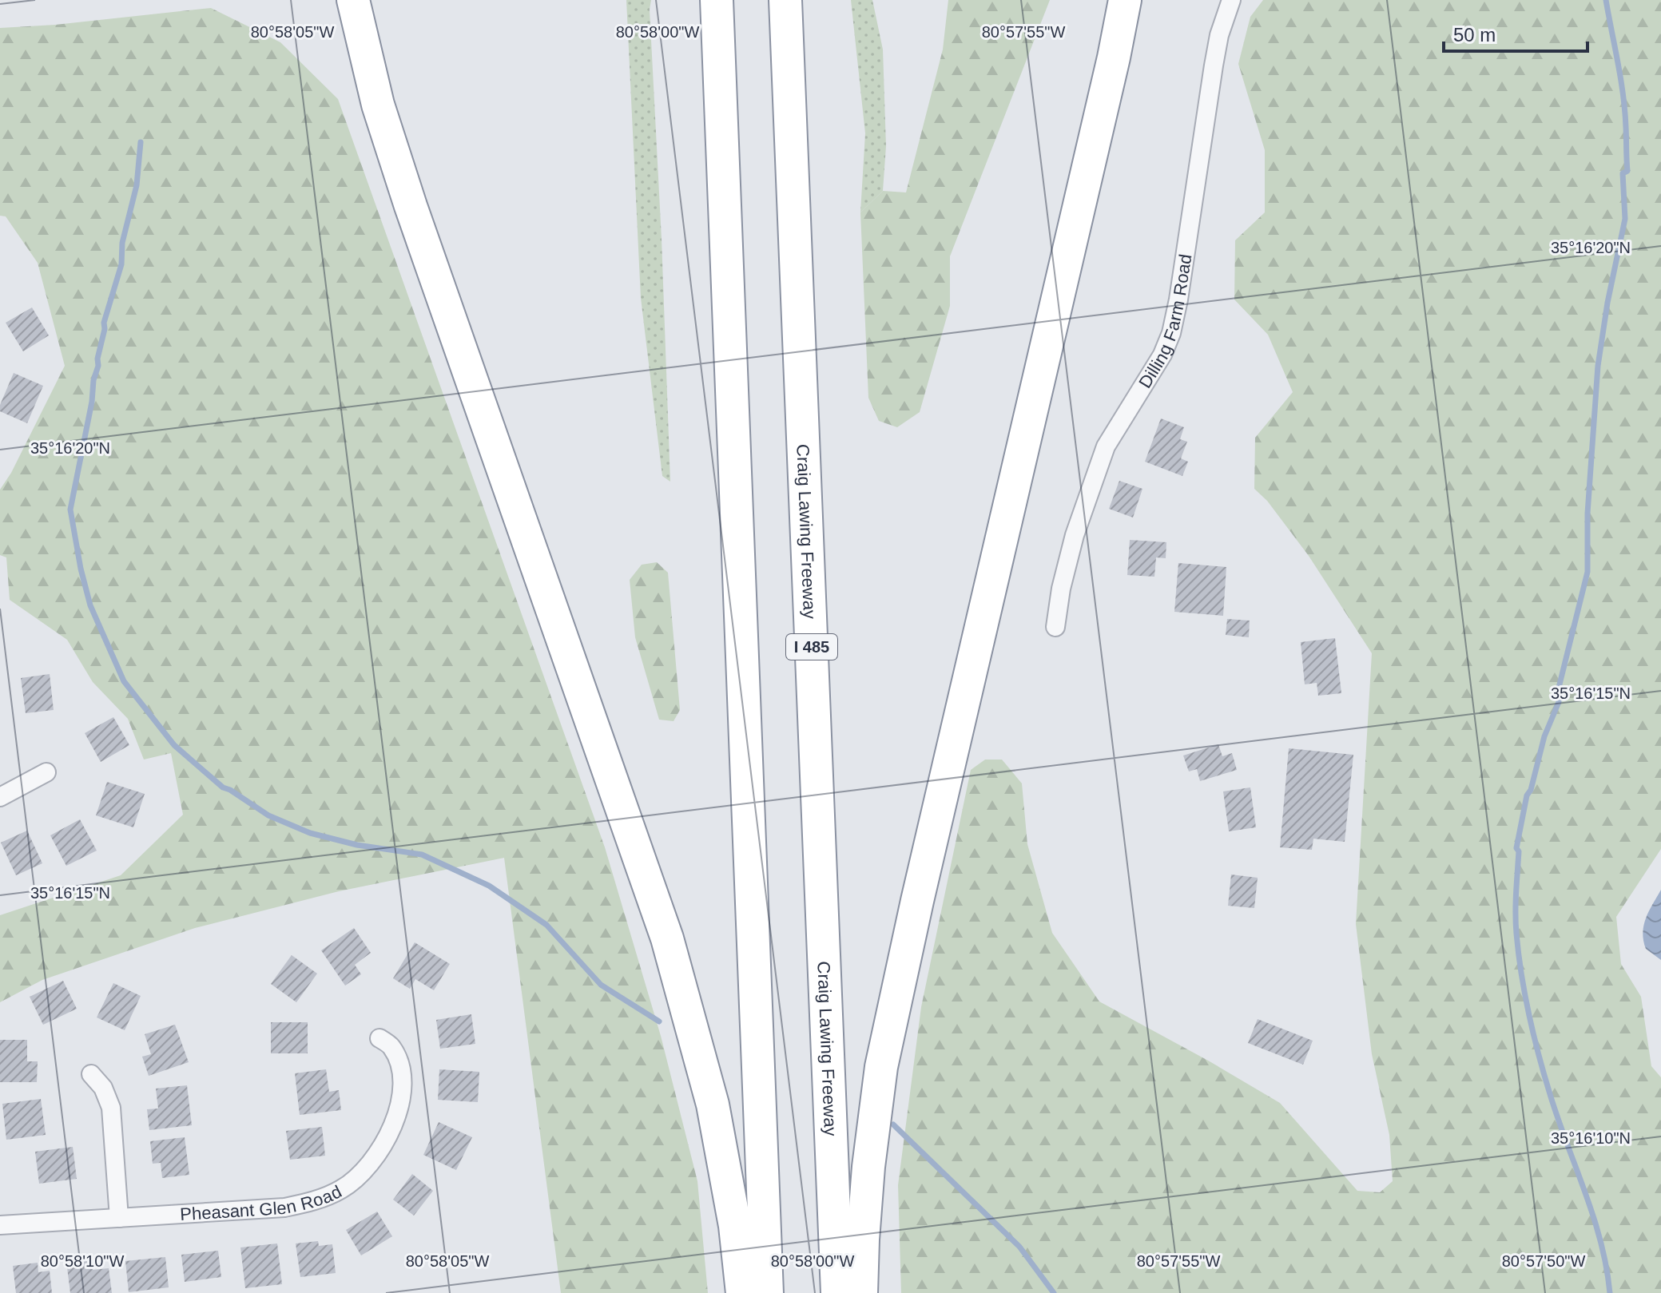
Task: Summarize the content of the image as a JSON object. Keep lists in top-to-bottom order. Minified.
{"streets":{"highway":["Craig Lawing Freeway","I 485"],"street":["Dilling Farm Road","Pheasant Glen Road"]},"scale_bar":"50 m","coordinates":["80°58'05\"W","80°58'00\"W","80°57'55\"W","35°16'20\"N","35°16'15\"N","35°16'10\"N","80°58'10\"W","80°57'50\"W"]}
